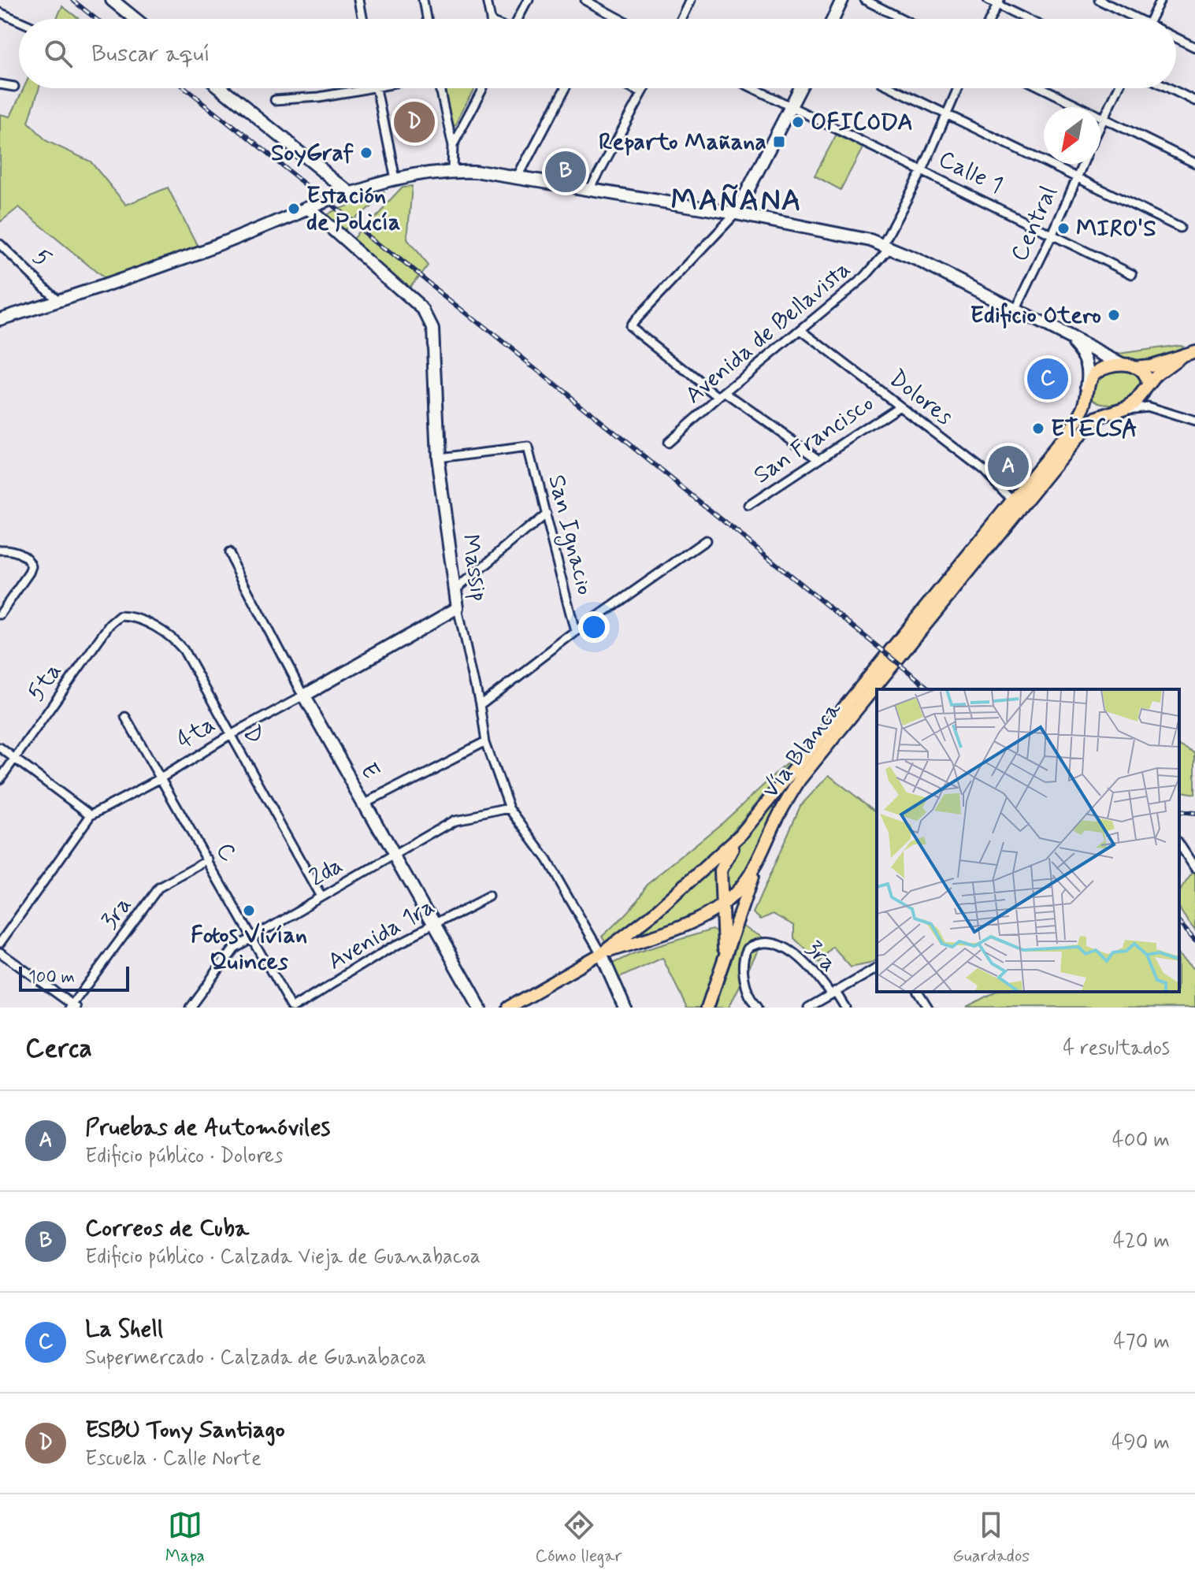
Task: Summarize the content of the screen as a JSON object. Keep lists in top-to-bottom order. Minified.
{"streets":{"main road":["Massip","4ta","Vía Blanca","E"],"street":["Calle 1","Central","5","Avenida de Bellavista","Dolores","San Francisco","San Ignacio","5ta","D","C","2da","3ra","Avenida 1ra"]},"crossings":[["Calle 1","Central"],["Calle 1","Avenida de Bellavista"],["Avenida de Bellavista","Dolores"],["Dolores","San Francisco"],["Dolores","Vía Blanca"],["San Ignacio","Massip"],["Massip","4ta"],["Massip","Vía Blanca"],["Massip","2da"],["5ta","D"],["4ta","D"],["4ta","E"],["4ta","C"],["D","2da"],["E","2da"],["E","Avenida 1ra"],["C","2da"],["C","3ra"],["C","Avenida 1ra"]],"districts":["MAÑANA"],"places":{"other":["OFICODA","SoyGraf","Estación de Policía","MIRO'S","Edificio Otero","ETECSA","Fotos Vivían Quinces"],"transit":["Reparto Mañana"]},"scale_bar":"100 m","north":"bottom left","page":{"search":"Buscar aquí","pins":["D","B","C","A"],"scale":"100 m","heading":["Cerca","4 resultados"],"list":[{"mark":"A","name":"Pruebas de Automóviles","note":"Edificio público · Dolores","value":"400 m"},{"mark":"B","name":"Correos de Cuba","note":"Edificio público · Calzada Vieja de Guanabacoa","value":"420 m"},{"mark":"C","name":"La Shell","note":"Supermercado · Calzada de Guanabacoa","value":"470 m"},{"mark":"D","name":"ESBU Tony Santiago","note":"Escuela · Calle Norte","value":"490 m"}],"nav":["Mapa","Cómo llegar","Guardados"]}}
